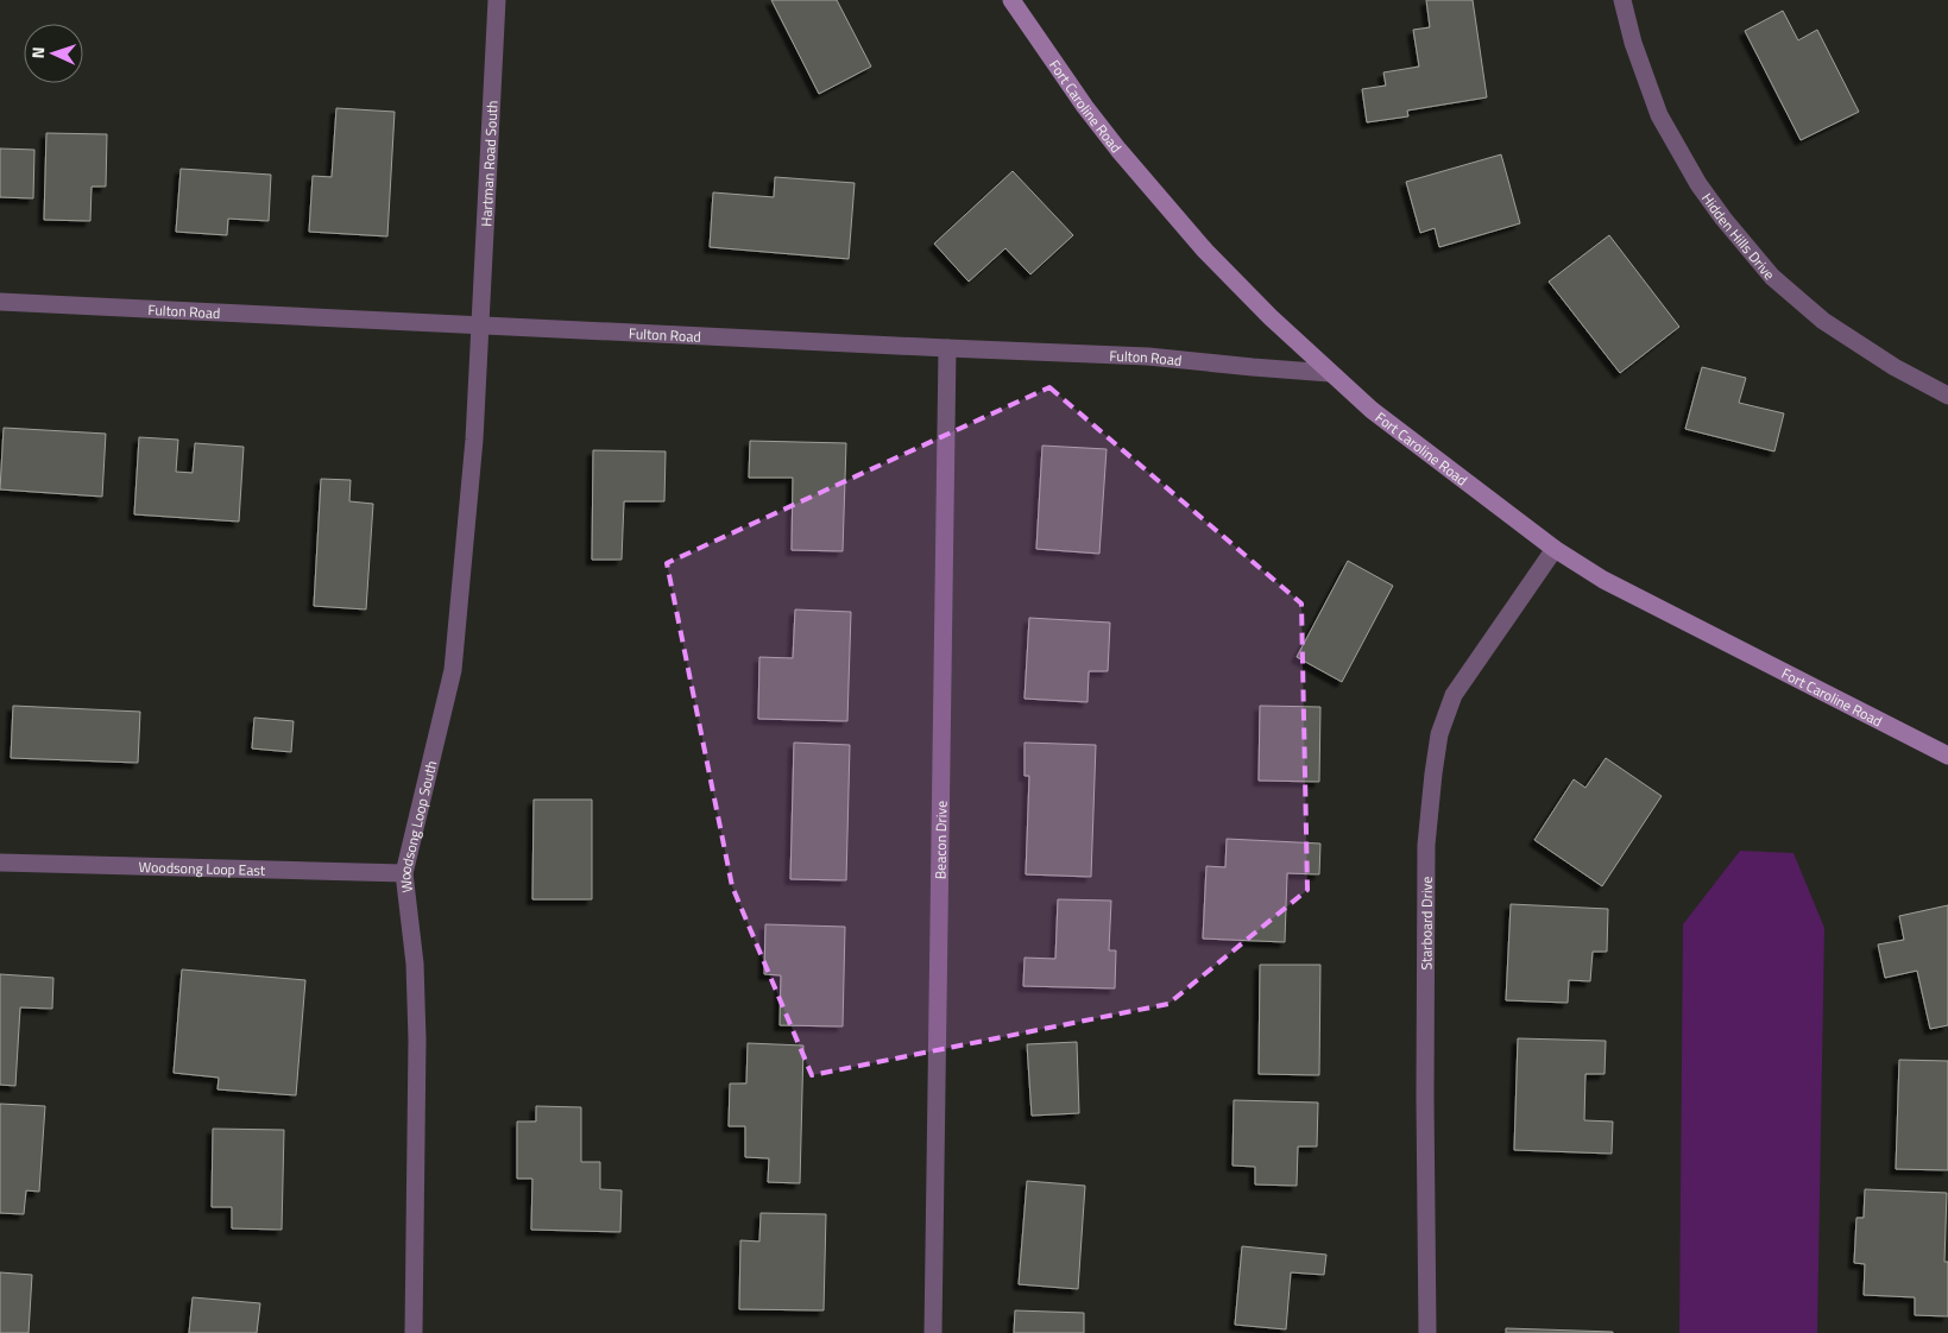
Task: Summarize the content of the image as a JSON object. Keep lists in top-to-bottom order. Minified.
{"streets":{"street":["Fort Caroline Road","Hartman Road South","Hidden Hills Drive","Fulton Road","Woodsong Loop South","Beacon Drive","Woodsong Loop East","Starboard Drive"]},"crossings":[["Fort Caroline Road","Fulton Road"],["Fort Caroline Road","Starboard Drive"],["Hartman Road South","Fulton Road"],["Hartman Road South","Woodsong Loop South"],["Fulton Road","Woodsong Loop South"],["Fulton Road","Beacon Drive"],["Woodsong Loop South","Woodsong Loop East"]],"north":"left"}
